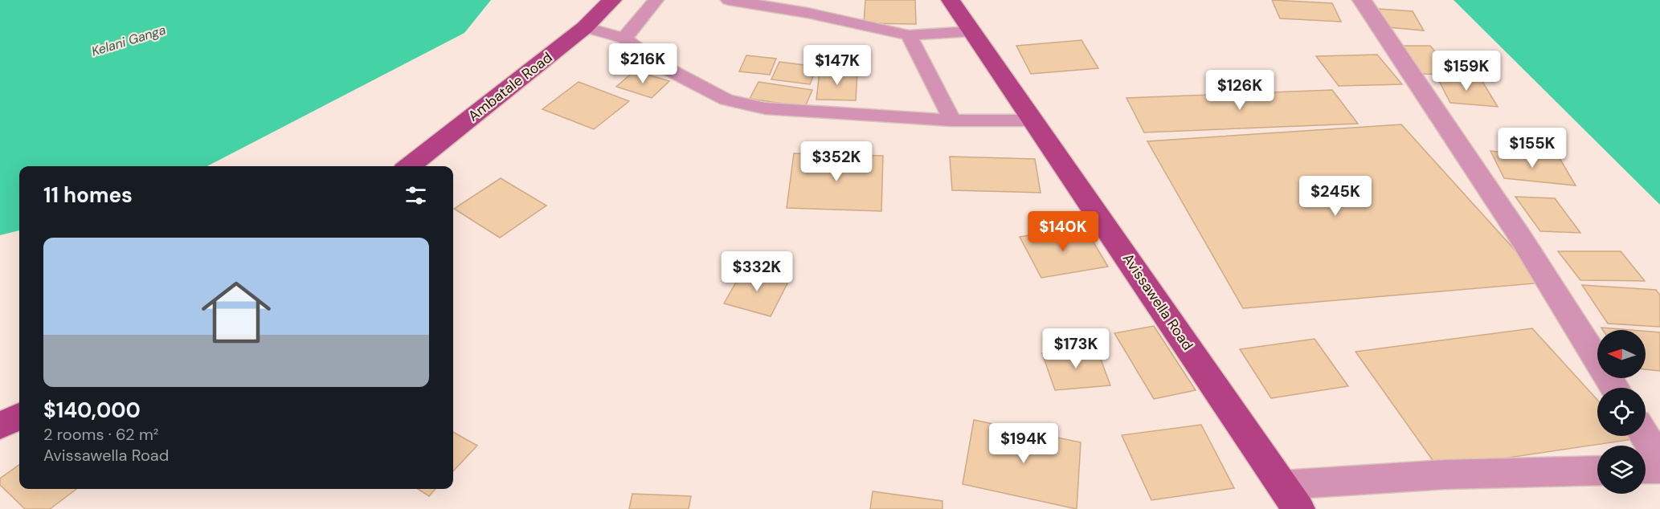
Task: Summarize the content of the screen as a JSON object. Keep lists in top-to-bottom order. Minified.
{"streets":{"main road":["Ambatale Road","Avissawella Road"]},"water":["Kelani Ganga"],"north":"left","page":{"price":["$216K","$147K","$159K","$126K","$155K","$352K","$245K","$140K","$332K","$173K","$194K"],"heading":"11 homes","list":[{"name":"$140,000","note":"2 rooms · 62 m² · Avissawella Road"}]}}
